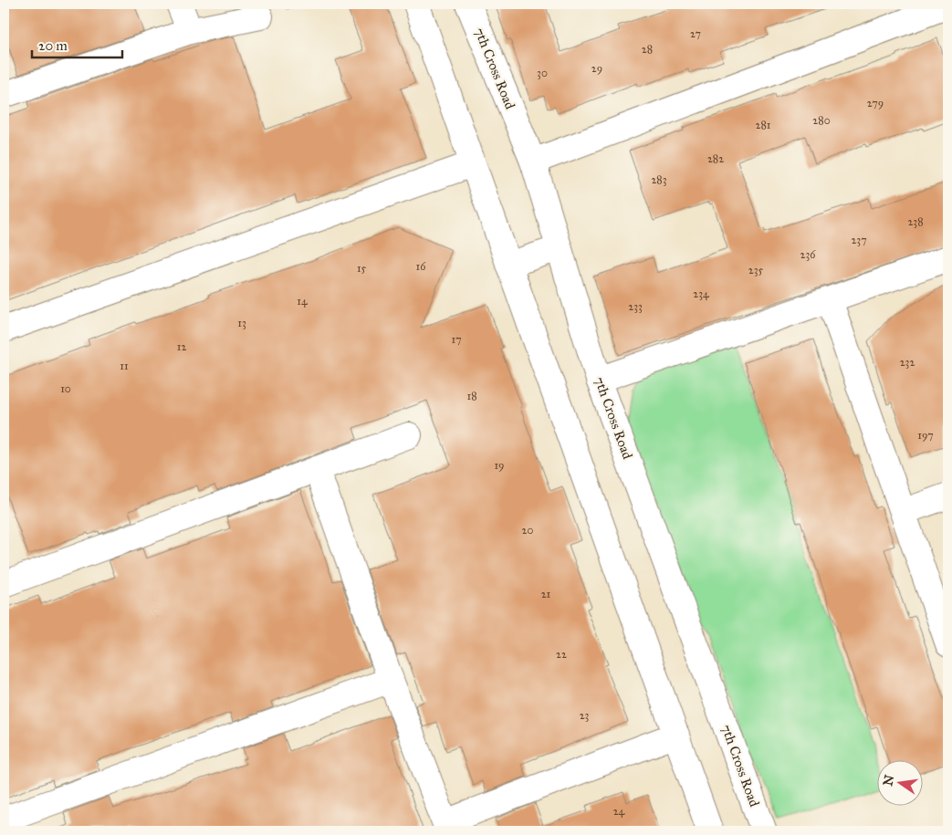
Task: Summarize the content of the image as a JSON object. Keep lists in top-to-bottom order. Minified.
{"streets":{"street":["7th Cross Road"]},"house_numbers":["27","28","29","30","279","280","281","282","283","238","237","236","16","15","235","234","14","233","13","17","12","232","11","10","18","197","19","20","21","22","23","24"],"scale_bar":"20 m","north":"left"}
